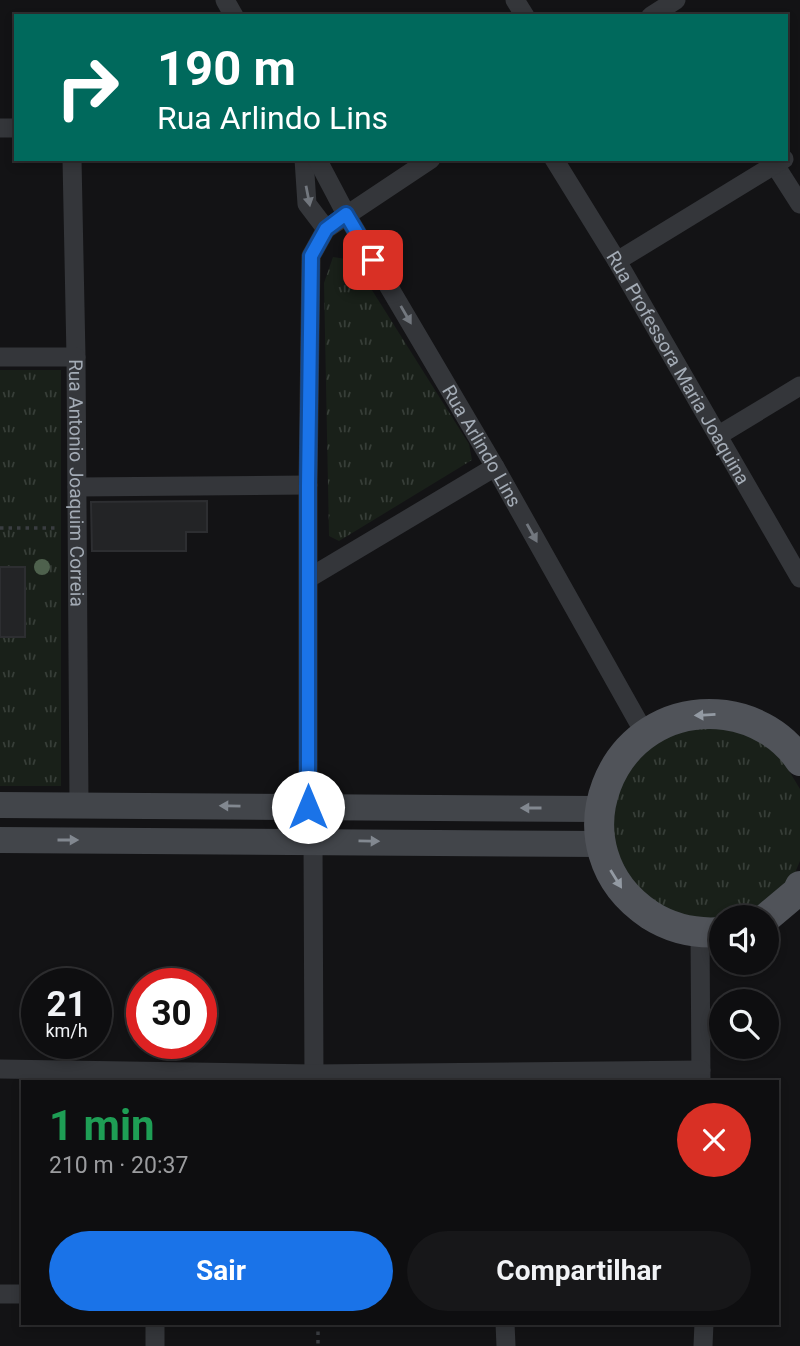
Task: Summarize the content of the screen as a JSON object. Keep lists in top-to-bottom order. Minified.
{"streets":{"street":["Rua Professora Maria Joaquina","Rua Arlindo Lins","Rua Antonio Joaquim Correia"]},"one_way":["Rua Arlindo Lins"],"page":{"turn":["190 m","Rua Arlindo Lins"],"speed":"21 km/h","limit":"30","heading":["1 min","210 m · 20:37"],"buttons":["Sair","Compartilhar"]}}
